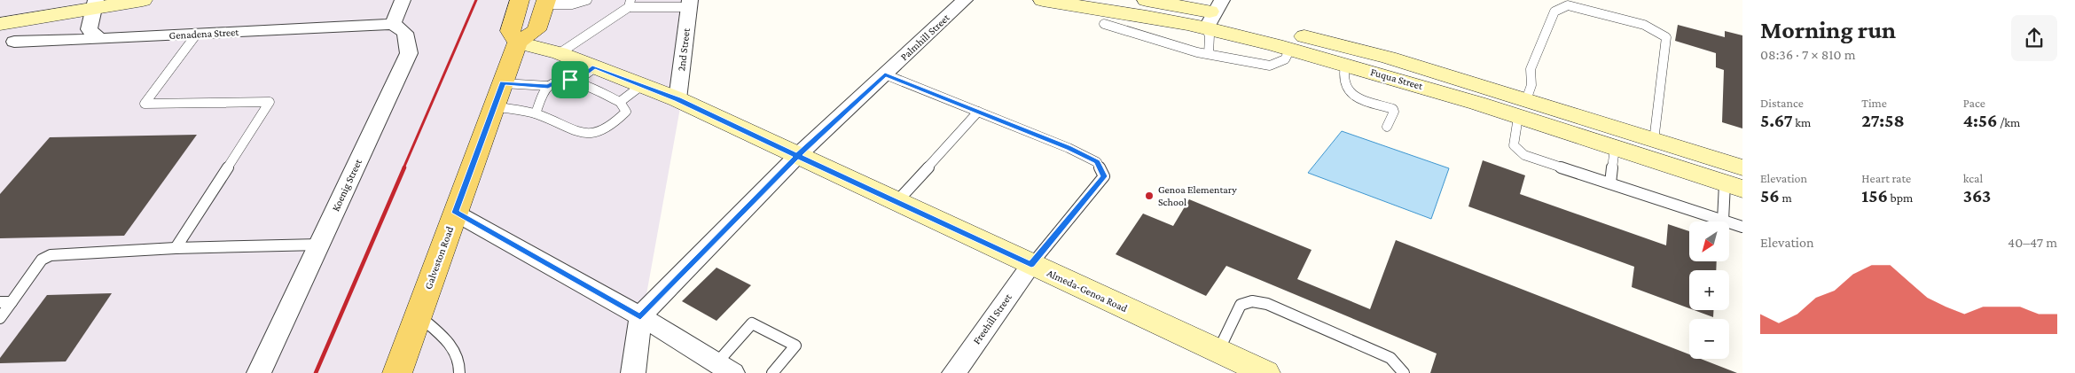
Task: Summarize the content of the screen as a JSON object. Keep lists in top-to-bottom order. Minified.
{"streets":{"main road":["Fuqua Street","Galveston Road","Almeda-Genoa Road"],"street":["Genadena Street","Palmhill Street","2nd Street","Koenig Street","Freehill Street"]},"crossings":[["Genadena Street","Koenig Street"],["Palmhill Street","Almeda-Genoa Road"],["2nd Street","Almeda-Genoa Road"],["Galveston Road","Almeda-Genoa Road"],["Almeda-Genoa Road","Freehill Street"]],"places":["Genoa Elementary School"],"north":"bottom left","page":{"heading":["Morning run","08:36 · 7 × 810 m"],"stats":[["Distance","5.67 km"],["Time","27:58"],["Pace","4:56 /km"],["Elevation","56 m"],["Heart rate","156 bpm"],["kcal","363"]],"map_buttons":["+","−"],"chart":["Elevation","40–47 m"]}}
